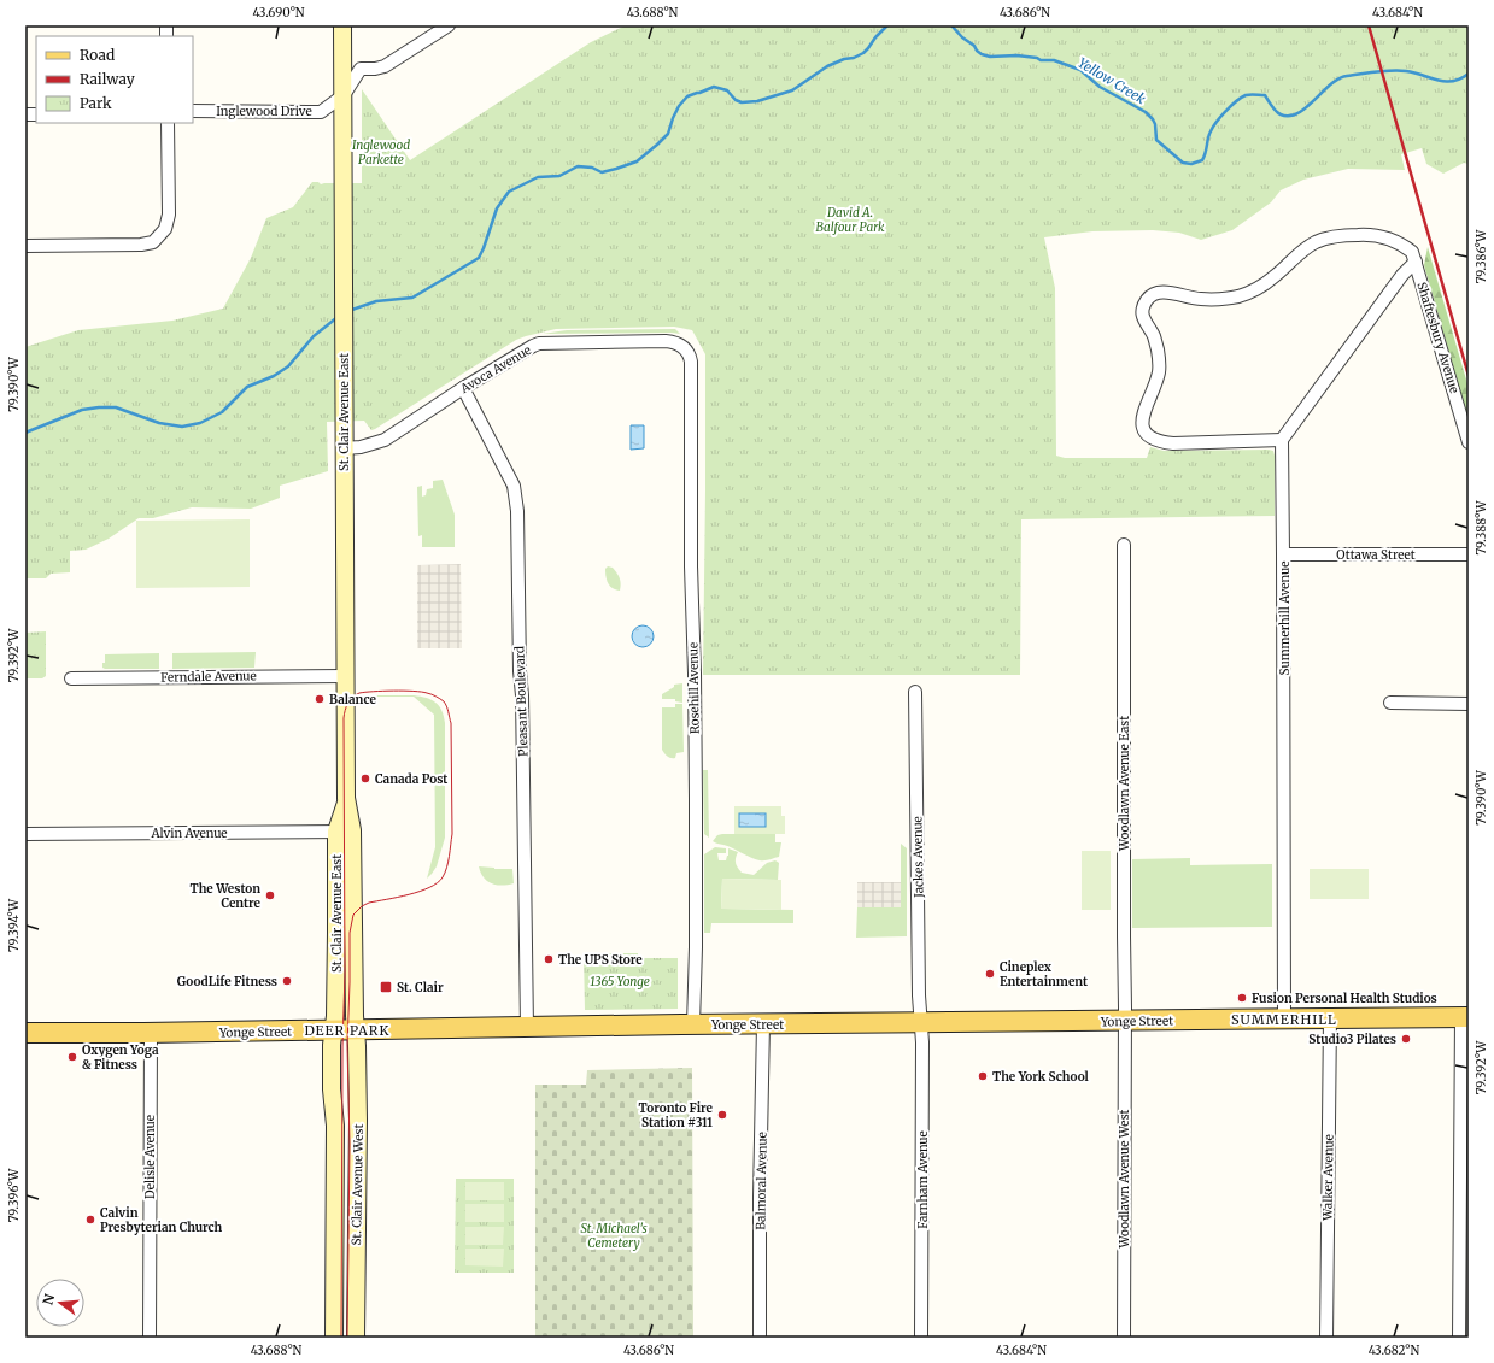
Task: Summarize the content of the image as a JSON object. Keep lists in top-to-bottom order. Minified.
{"streets":{"main road":["St. Clair Avenue East","Yonge Street","St. Clair Avenue West"],"street":["Inglewood Drive","Shaftesbury Avenue","Avoca Avenue","Ottawa Street","Summerhill Avenue","Ferndale Avenue","Rosehill Avenue","Pleasant Boulevard","Woodlawn Avenue East","Alvin Avenue","Jackes Avenue","Delisle Avenue","Walker Avenue","Woodlawn Avenue West","Farnham Avenue","Balmoral Avenue"]},"crossings":[["Inglewood Drive","St. Clair Avenue East"],["Avoca Avenue","St. Clair Avenue East"],["Avoca Avenue","Rosehill Avenue"],["Avoca Avenue","Pleasant Boulevard"],["St. Clair Avenue East","Ferndale Avenue"],["St. Clair Avenue East","Alvin Avenue"],["St. Clair Avenue East","Yonge Street"],["St. Clair Avenue East","St. Clair Avenue West"],["Ottawa Street","Summerhill Avenue"],["Summerhill Avenue","Yonge Street"],["Rosehill Avenue","Yonge Street"],["Pleasant Boulevard","Yonge Street"],["Woodlawn Avenue East","Yonge Street"],["Woodlawn Avenue East","Woodlawn Avenue West"],["Jackes Avenue","Yonge Street"],["Jackes Avenue","Farnham Avenue"],["Yonge Street","Delisle Avenue"],["Yonge Street","Walker Avenue"],["Yonge Street","Woodlawn Avenue West"],["Yonge Street","Farnham Avenue"],["Yonge Street","Balmoral Avenue"],["Yonge Street","St. Clair Avenue West"]],"districts":["SUMMERHILL","DEER PARK"],"water":["Yellow Creek"],"parks":["Inglewood Parkette","David A. Balfour Park","1365 Yonge","St. Michael's Cemetery"],"places":{"other":["Balance","Canada Post","The Weston Centre","The UPS Store","Cineplex Entertainment","GoodLife Fitness","Fusion Personal Health Studios","Studio3 Pilates","Oxygen Yoga & Fitness","The York School","Toronto Fire Station #311","Calvin Presbyterian Church"],"transit":["St. Clair"]},"legend":["Road","Railway","Park"],"north":"left","coordinates":["43.690°N","43.688°N","43.686°N","43.684°N","79.386°W","79.390°W","79.388°W","79.392°W","79.394°W","79.396°W","43.682°N"]}
